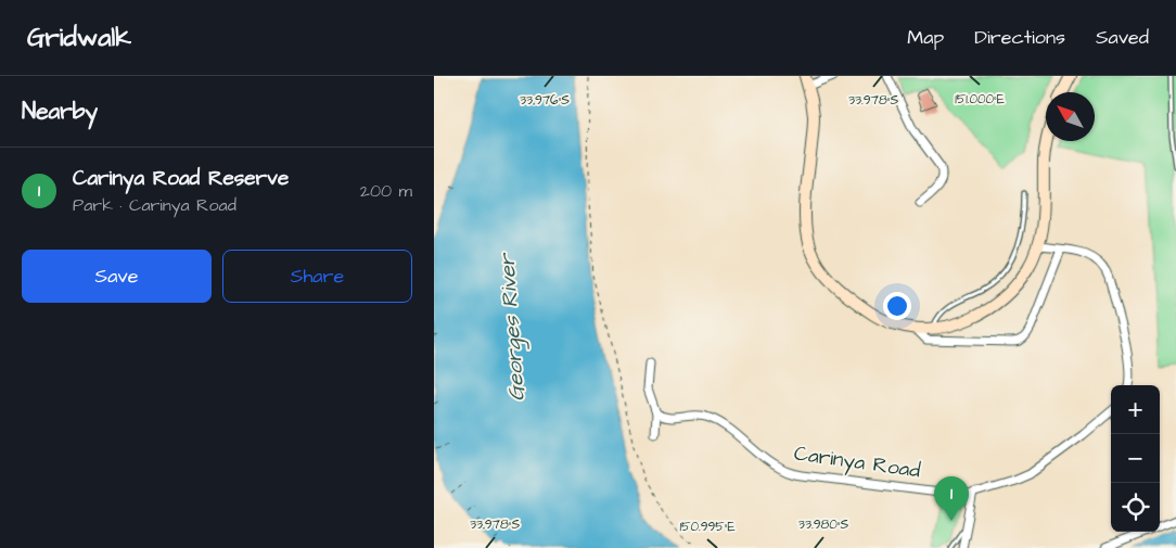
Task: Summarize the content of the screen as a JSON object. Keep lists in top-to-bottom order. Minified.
{"streets":{"street":["Carinya Road"]},"water":["Georges River"],"north":"top left","page":{"header":"Gridwalk","nav":["Map","Directions","Saved"],"heading":"Nearby","list":[{"mark":"1","name":"Carinya Road Reserve","note":"Park · Carinya Road","value":"200 m"}],"buttons":["Save","Share"],"map_buttons":["+","−"],"pins":"1"},"coordinates":["151.000°E","33.976°S","33.978°S","33.980°S","150.995°E"]}
